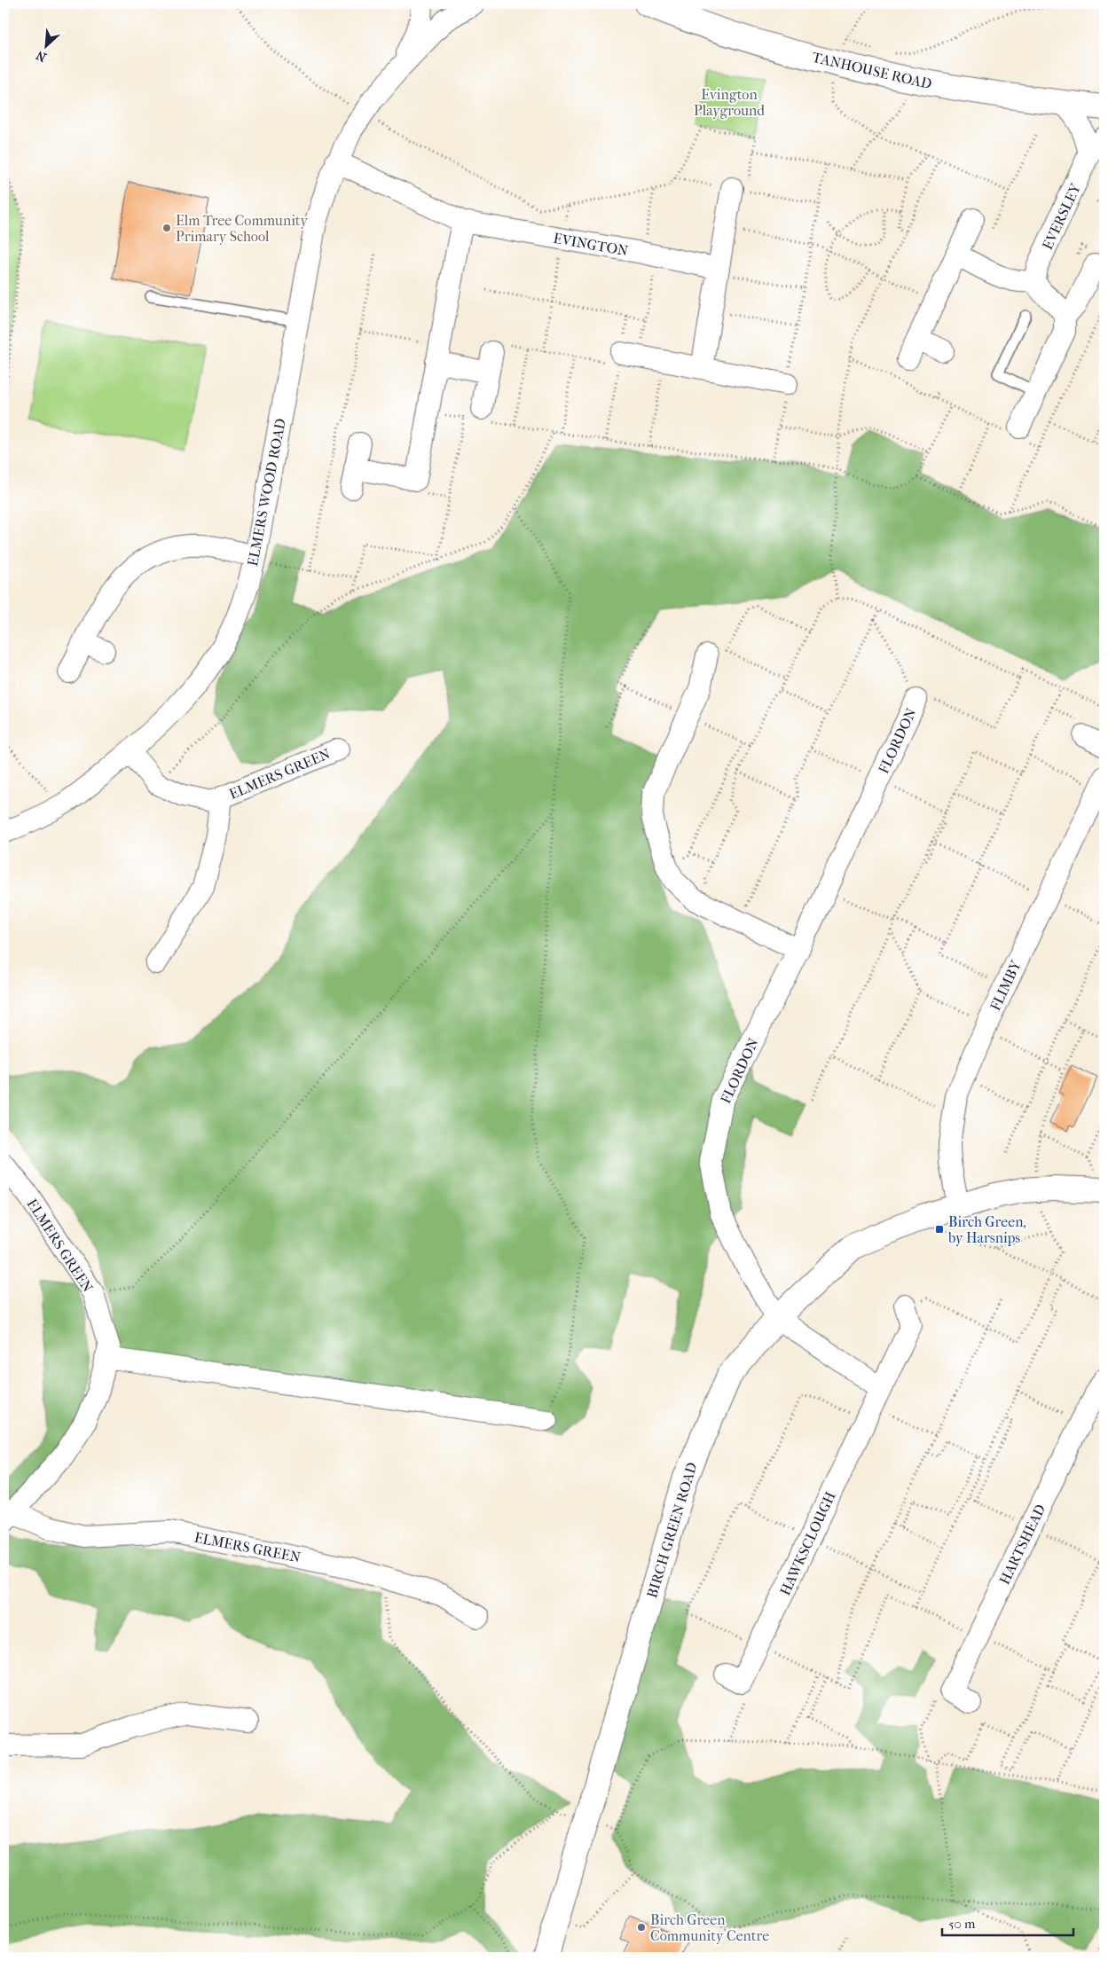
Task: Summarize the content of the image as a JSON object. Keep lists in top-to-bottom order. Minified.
{"streets":{"street":["TANHOUSE ROAD","EVERSLEY","EVINGTON","ELMERS WOOD ROAD","FLORDON","ELMERS GREEN","FLIMBY","BIRCH GREEN ROAD","HAWKSCLOUGH","HARTSHEAD"]},"crossings":[["EVINGTON","ELMERS WOOD ROAD"],["ELMERS WOOD ROAD","ELMERS GREEN"],["FLORDON","BIRCH GREEN ROAD"],["FLIMBY","BIRCH GREEN ROAD"]],"parks":["Evington Playground"],"places":{"other":["Elm Tree Community Primary School","Birch Green Community Centre"],"transit":["Birch Green, by Harsnips"]},"scale_bar":"50 m","north":"bottom left"}
